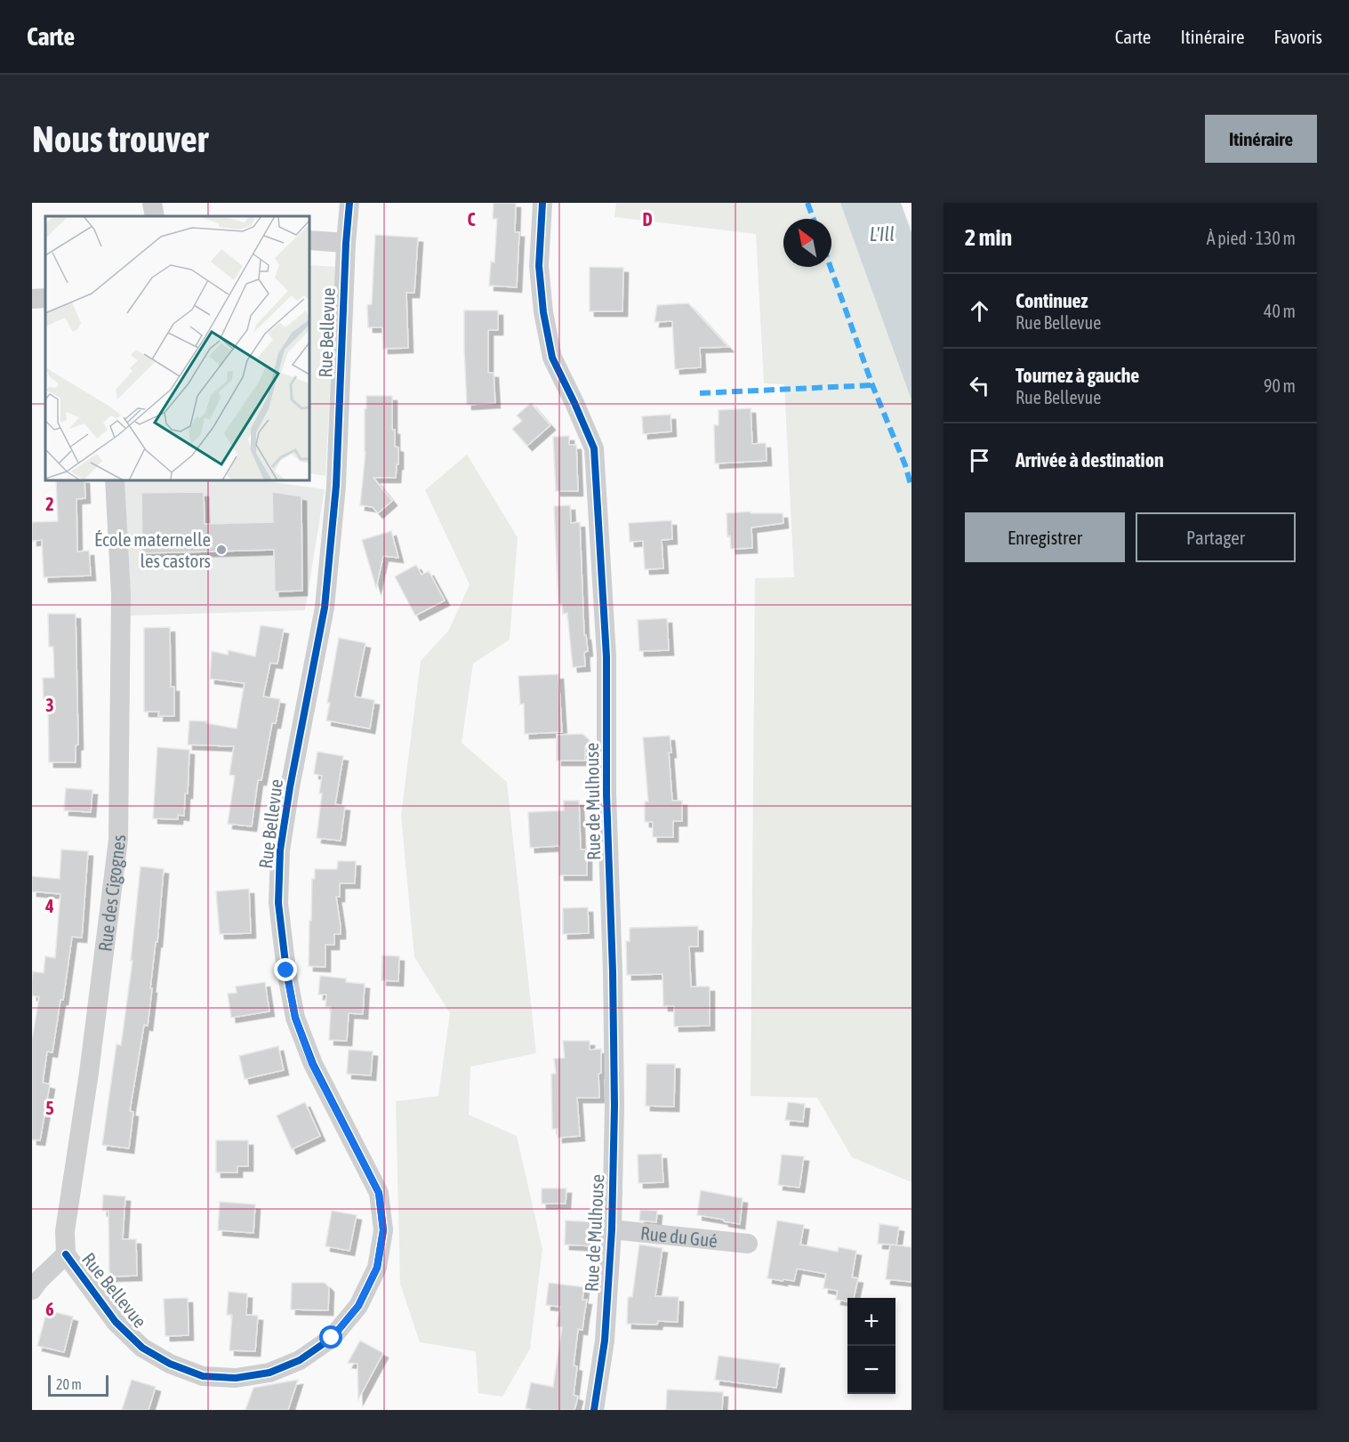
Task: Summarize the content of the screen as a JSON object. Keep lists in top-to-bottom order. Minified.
{"streets":{"street":["Rue Bellevue","Rue de Mulhouse","Rue des Cigognes","Rue du Gué"]},"crossings":[["Rue Bellevue","Rue des Cigognes"],["Rue de Mulhouse","Rue du Gué"]],"water":["L'Ill"],"places":["École maternelle les castors"],"scale_bar":"20 m","north":"top left","page":{"header":"Carte","nav":["Carte","Itinéraire","Favoris"],"buttons":["Itinéraire",["Enregistrer","Partager"]],"title":"Nous trouver","heading":["2 min","À pied · 130 m"],"list":[["Continuez","Rue Bellevue","40 m"],["Tournez à gauche","Rue Bellevue","90 m"],"Arrivée à destination"],"map_buttons":["+","−"],"scale":"20 m"},"grid":{"columns":["C","D"],"rows":["2","3","4","5","6"]}}
